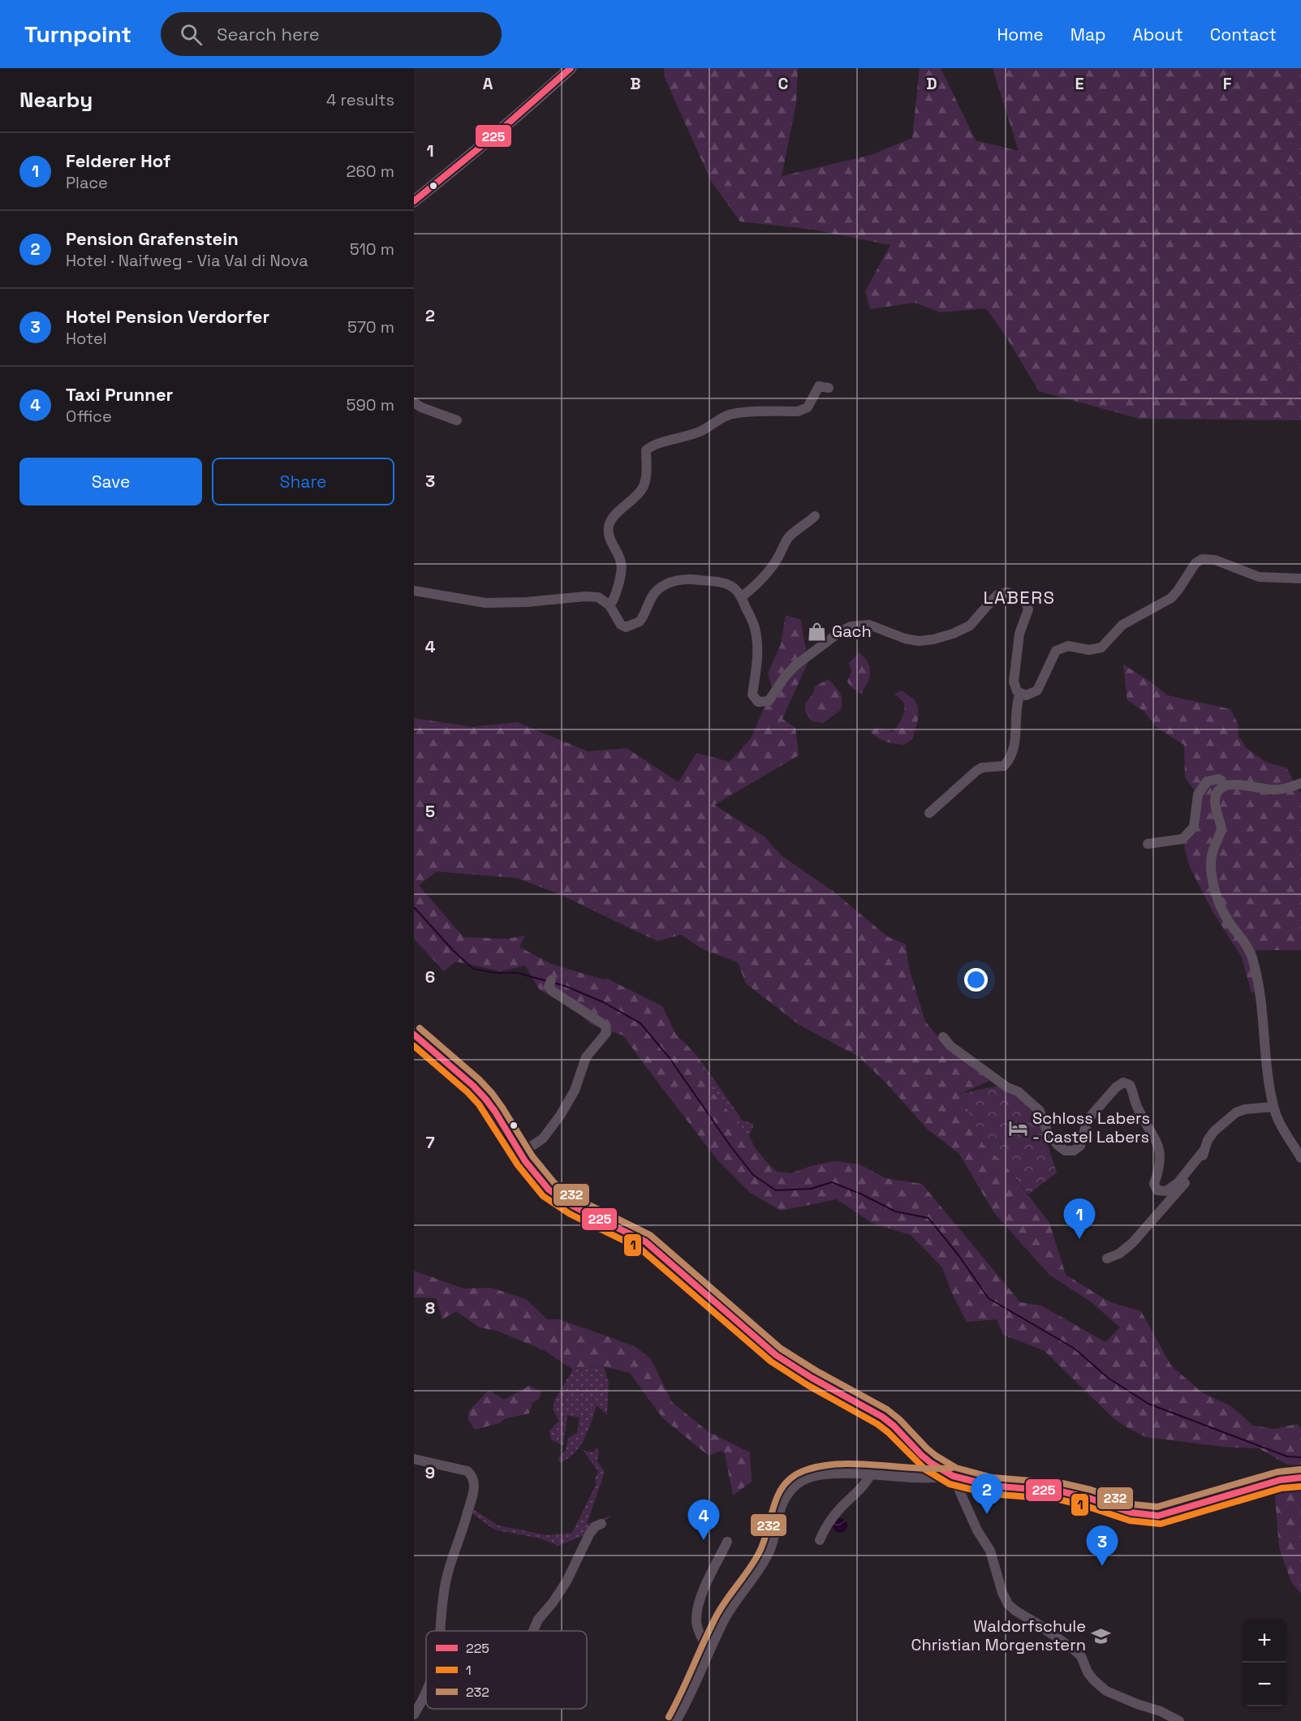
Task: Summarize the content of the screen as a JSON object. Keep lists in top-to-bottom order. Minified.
{"districts":["LABERS"],"places":{"shop":["Gach"],"hotel":["Schloss Labers - Castel Labers"],"school or university":["Waldorfschule Christian Morgenstern"]},"lines":["transit line 225","transit line 232","transit line 1"],"legend":["225","1","232"],"page":{"header":"Turnpoint","search":"Search here","nav":["Home","Map","About","Contact"],"heading":["Nearby","4 results"],"list":[{"mark":"1","name":"Felderer Hof","note":"Place","value":"260 m"},{"mark":"2","name":"Pension Grafenstein","note":"Hotel · Naifweg - Via Val di Nova","value":"510 m"},{"mark":"3","name":"Hotel Pension Verdorfer","note":"Hotel","value":"570 m"},{"mark":"4","name":"Taxi Prunner","note":"Office","value":"590 m"}],"buttons":["Save","Share"],"pins":["1","2","4","3"],"map_buttons":["+","−"]},"grid":{"columns":["A","B","C","D","E","F"],"rows":["1","2","3","4","5","6","7","8","9"]}}
